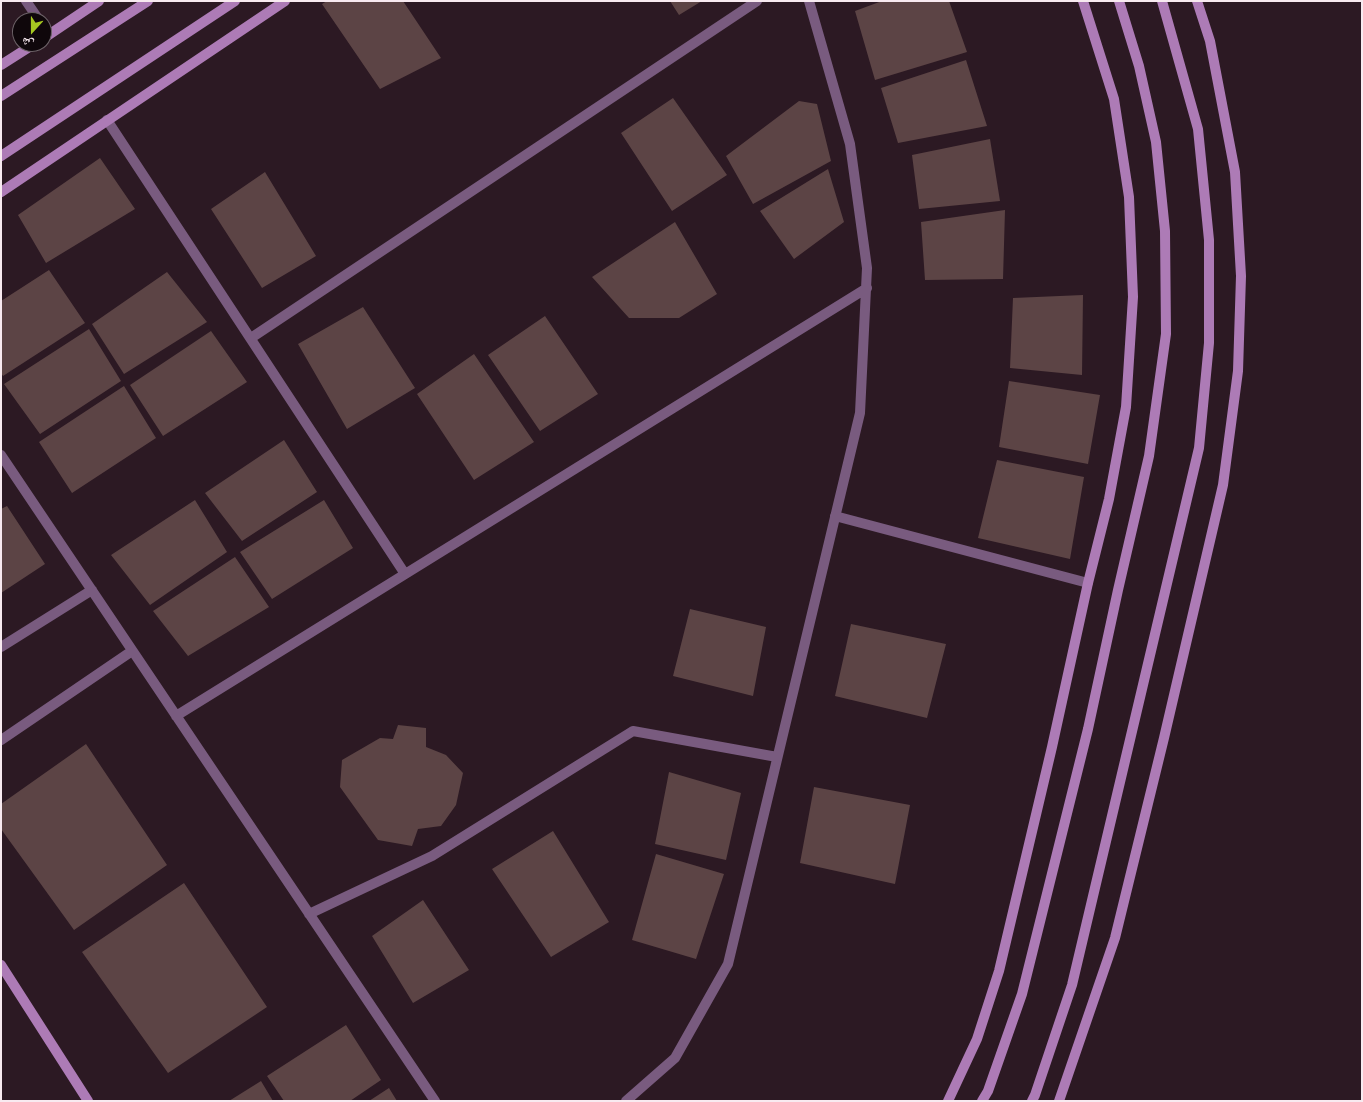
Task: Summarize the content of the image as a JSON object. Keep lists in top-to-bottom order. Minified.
{"north":"bottom"}
